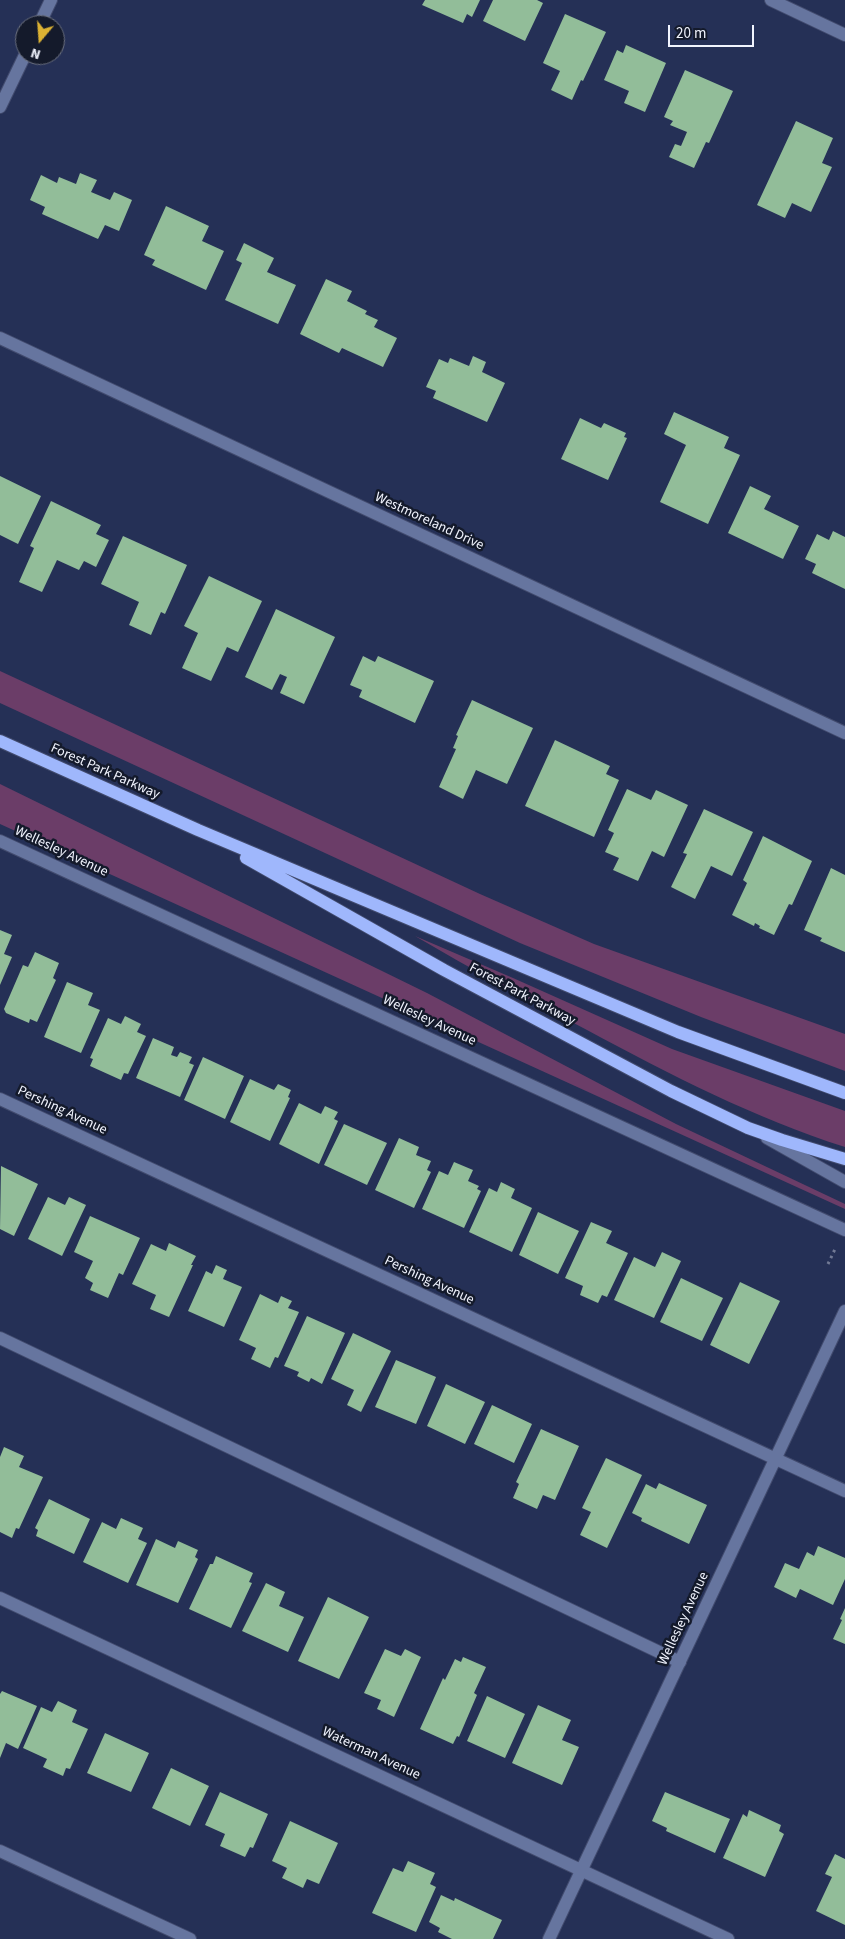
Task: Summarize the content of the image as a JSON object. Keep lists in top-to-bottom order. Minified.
{"streets":{"main road":["Forest Park Parkway"],"street":["Westmoreland Drive","Wellesley Avenue","Pershing Avenue","Waterman Avenue"]},"crossings":[["Wellesley Avenue","Pershing Avenue"],["Wellesley Avenue","Waterman Avenue"]],"scale_bar":"20 m","north":"bottom"}
